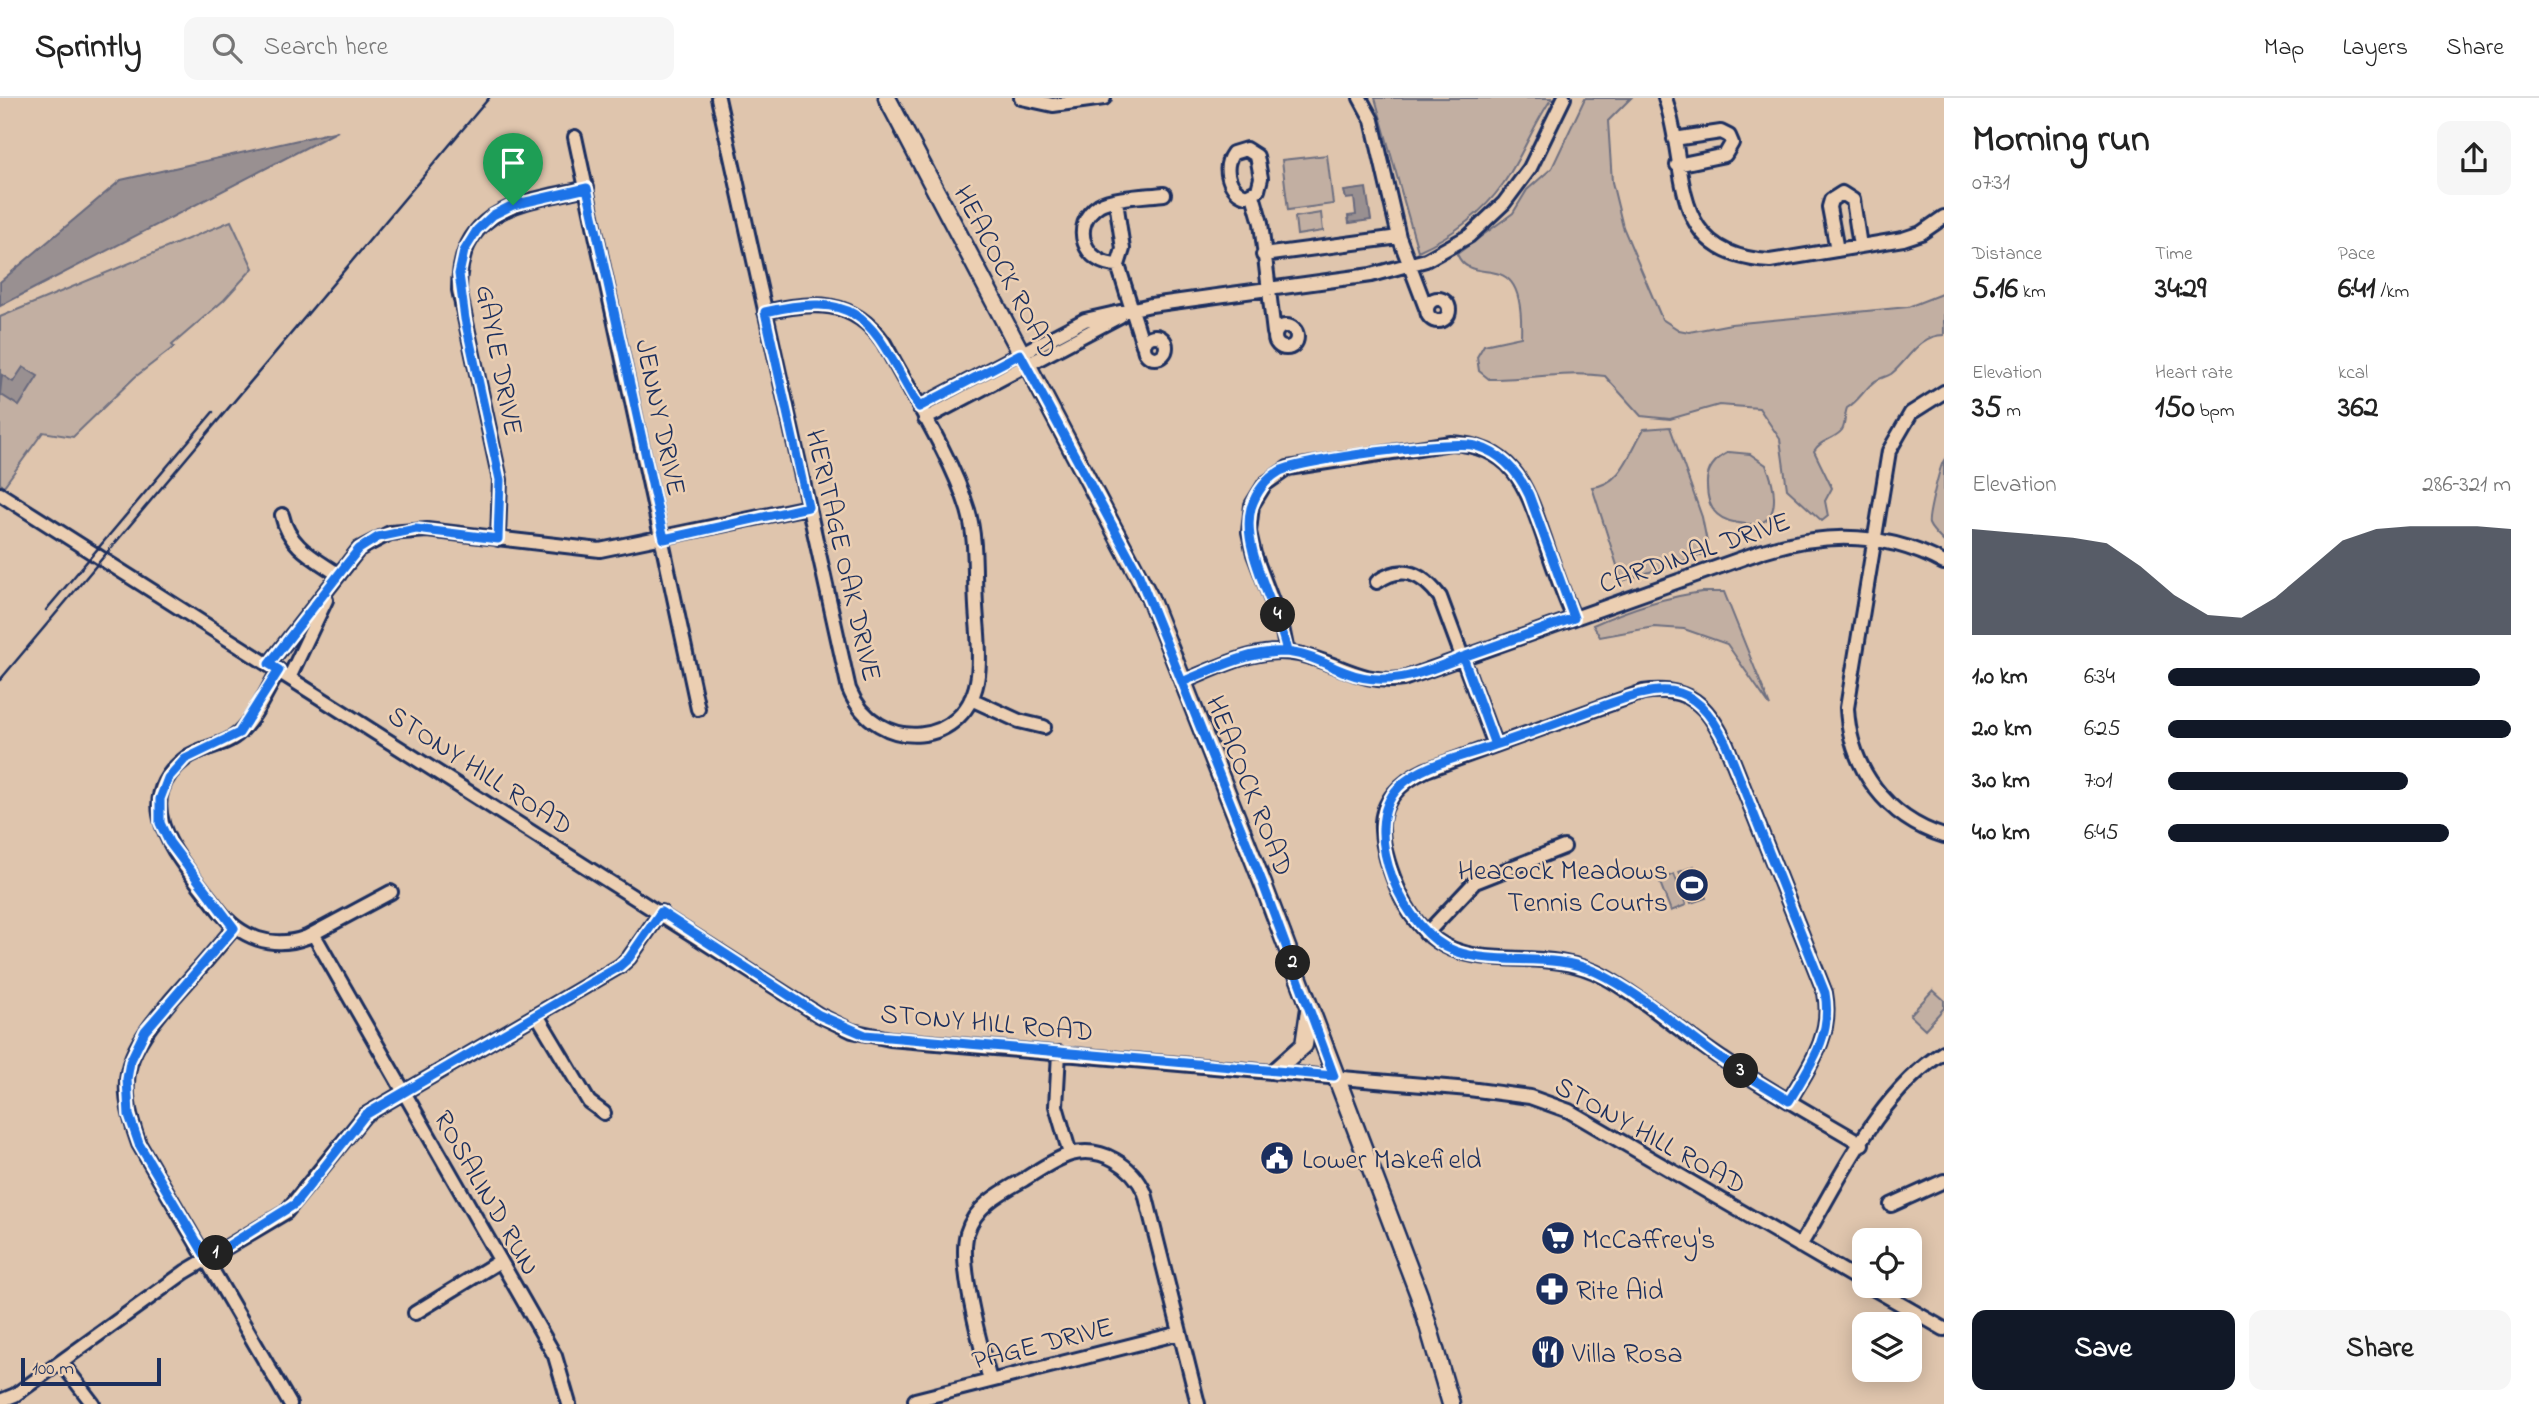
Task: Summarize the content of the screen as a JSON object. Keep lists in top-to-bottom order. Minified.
{"streets":{"main road":["HEACOCK ROAD"],"street":["GAYLE DRIVE","JENNY DRIVE","CARDINAL DRIVE","HERITAGE OAK DRIVE","STONY HILL ROAD","ROSALIND RUN","PAGE DRIVE"]},"crossings":[["HEACOCK ROAD","CARDINAL DRIVE"],["HEACOCK ROAD","STONY HILL ROAD"],["GAYLE DRIVE","JENNY DRIVE"]],"places":{"sports":["Heacock Meadows Tennis Courts"],"public building":["Lower Makefield"],"supermarket":["McCaffrey's"],"pharmacy":["Rite Aid"],"restaurant":["Villa Rosa"]},"scale_bar":"100 m","page":{"header":"Sprintly","search":"Search here","nav":["Map","Layers","Share"],"heading":["Morning run","07:31"],"stats":[["Distance","5.16 km"],["Time","34:29"],["Pace","6:41 /km"],["Elevation","35 m"],["Heart rate","150 bpm"],["kcal","362"]],"chart":["Elevation","286–321 m"],"pins":["4","2","3","1"],"list":[{"name":"1.0 km","note":"6:34"},{"name":"2.0 km","note":"6:25"},{"name":"3.0 km","note":"7:01"},{"name":"4.0 km","note":"6:45"}],"buttons":["Save","Share"],"scale":"100 m"}}
